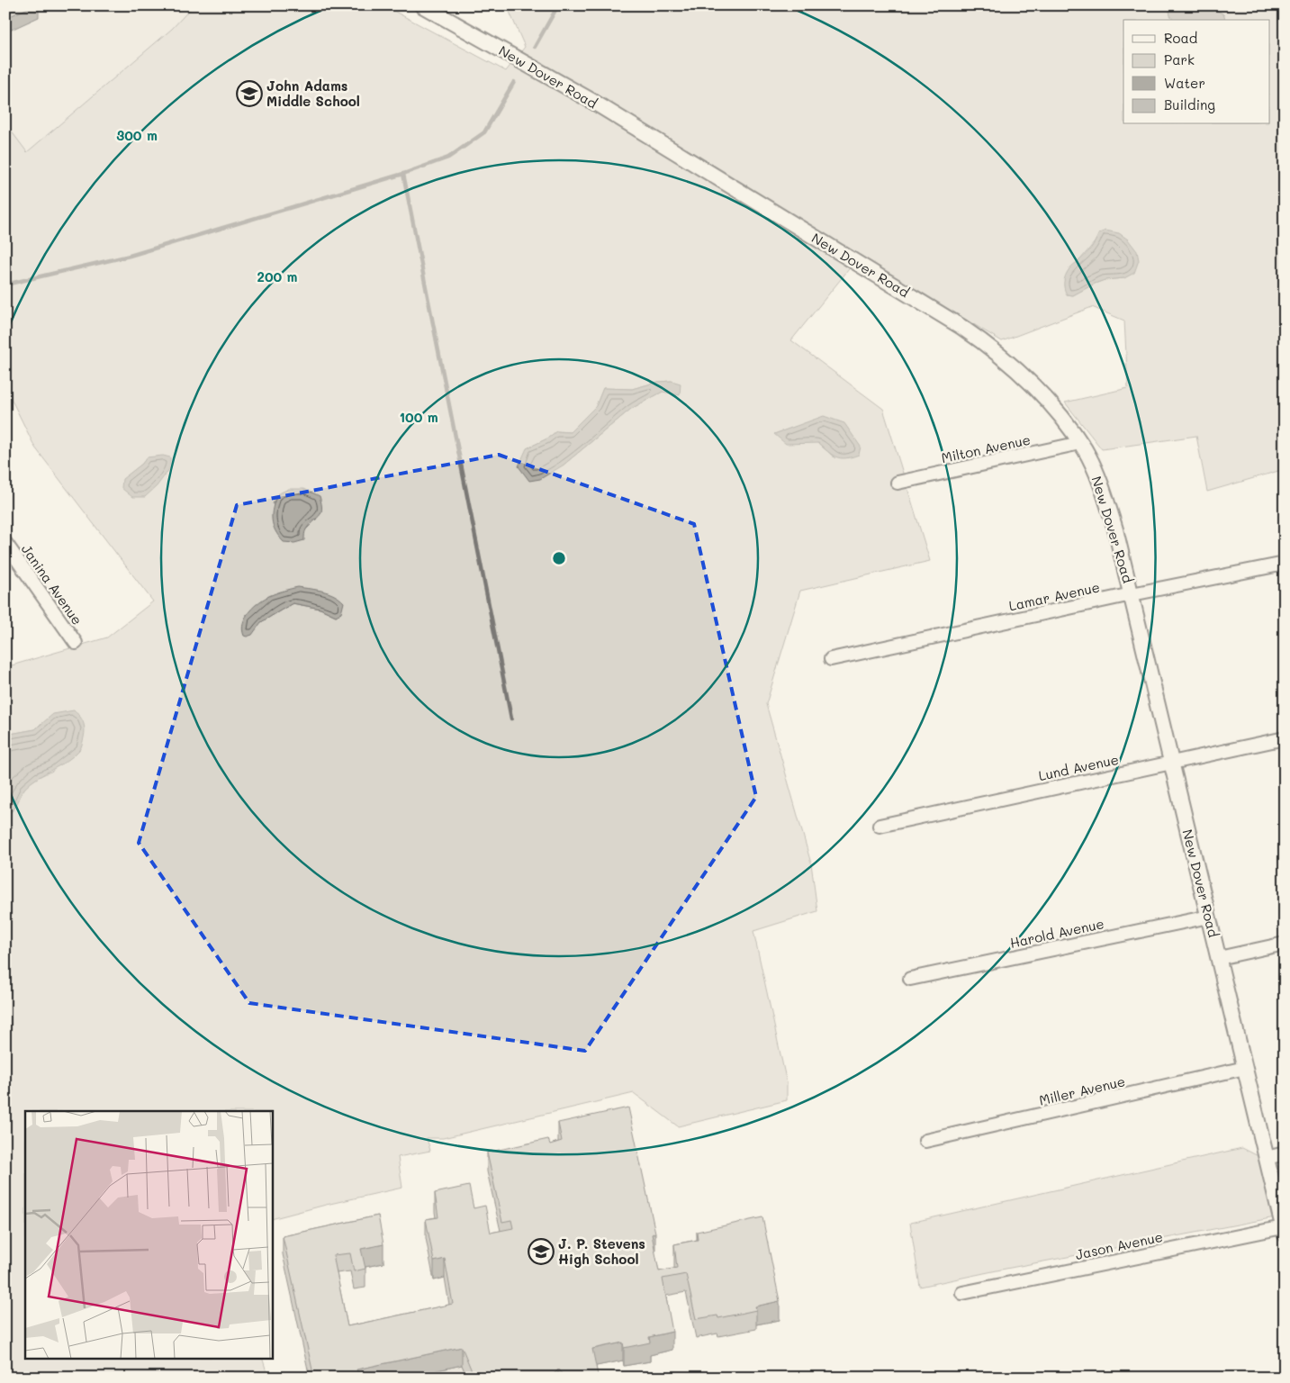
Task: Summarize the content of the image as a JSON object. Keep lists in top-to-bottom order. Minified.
{"streets":{"street":["New Dover Road","Milton Avenue","Janina Avenue","Lamar Avenue","Lund Avenue","Harold Avenue","Miller Avenue","Jason Avenue"]},"crossings":[["New Dover Road","Milton Avenue"],["New Dover Road","Lamar Avenue"],["New Dover Road","Lund Avenue"],["New Dover Road","Harold Avenue"],["New Dover Road","Miller Avenue"],["New Dover Road","Jason Avenue"]],"places":{"school or university":["John Adams Middle School","J. P. Stevens High School"]},"legend":["Road","Park","Water","Building"],"rings":["300 m","200 m","100 m"]}
